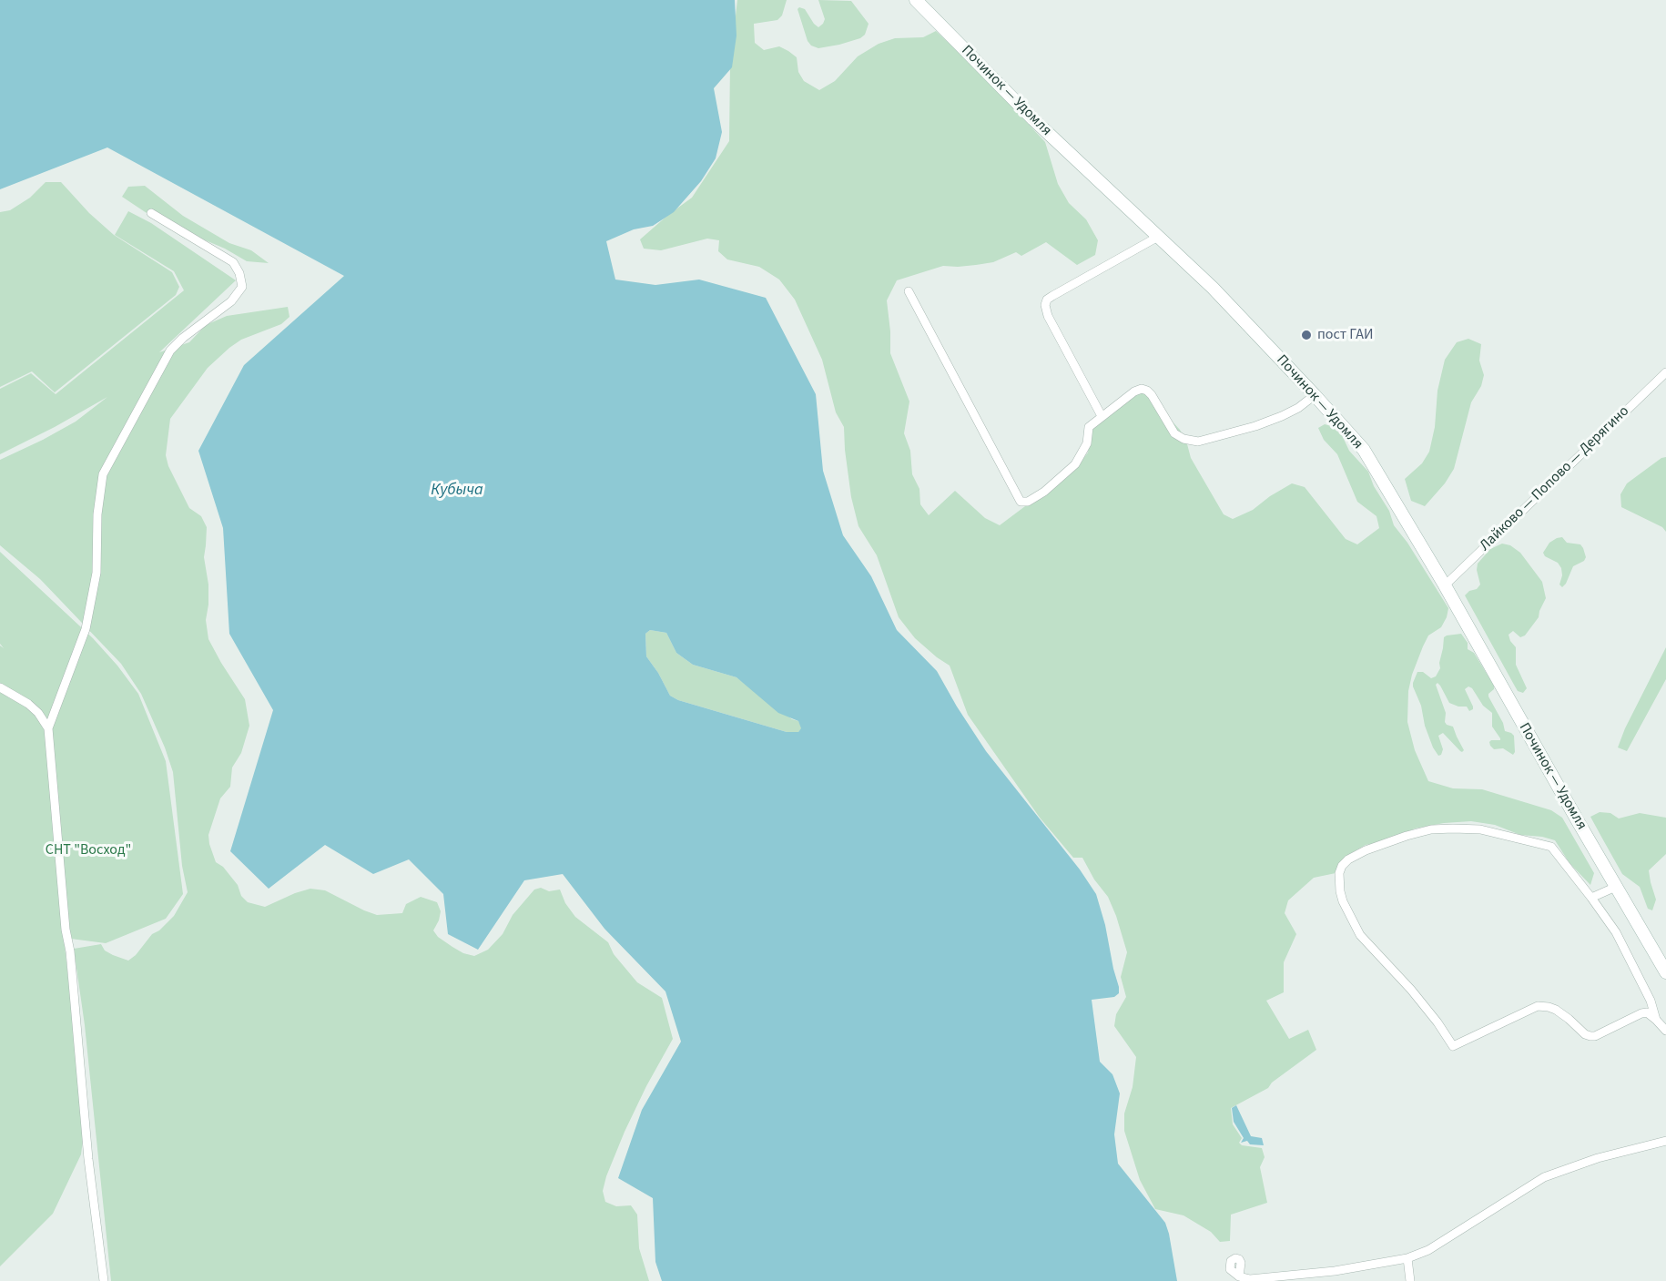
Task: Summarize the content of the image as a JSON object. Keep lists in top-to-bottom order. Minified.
{"streets":{"main road":["Починок — Удомля"],"street":["Лайково — Попово — Дерягино"]},"crossings":[["Починок — Удомля","Лайково — Попово — Дерягино"]],"water":["Кубыча"],"parks":["СНТ \"Восход\""],"places":["пост ГАИ"]}
